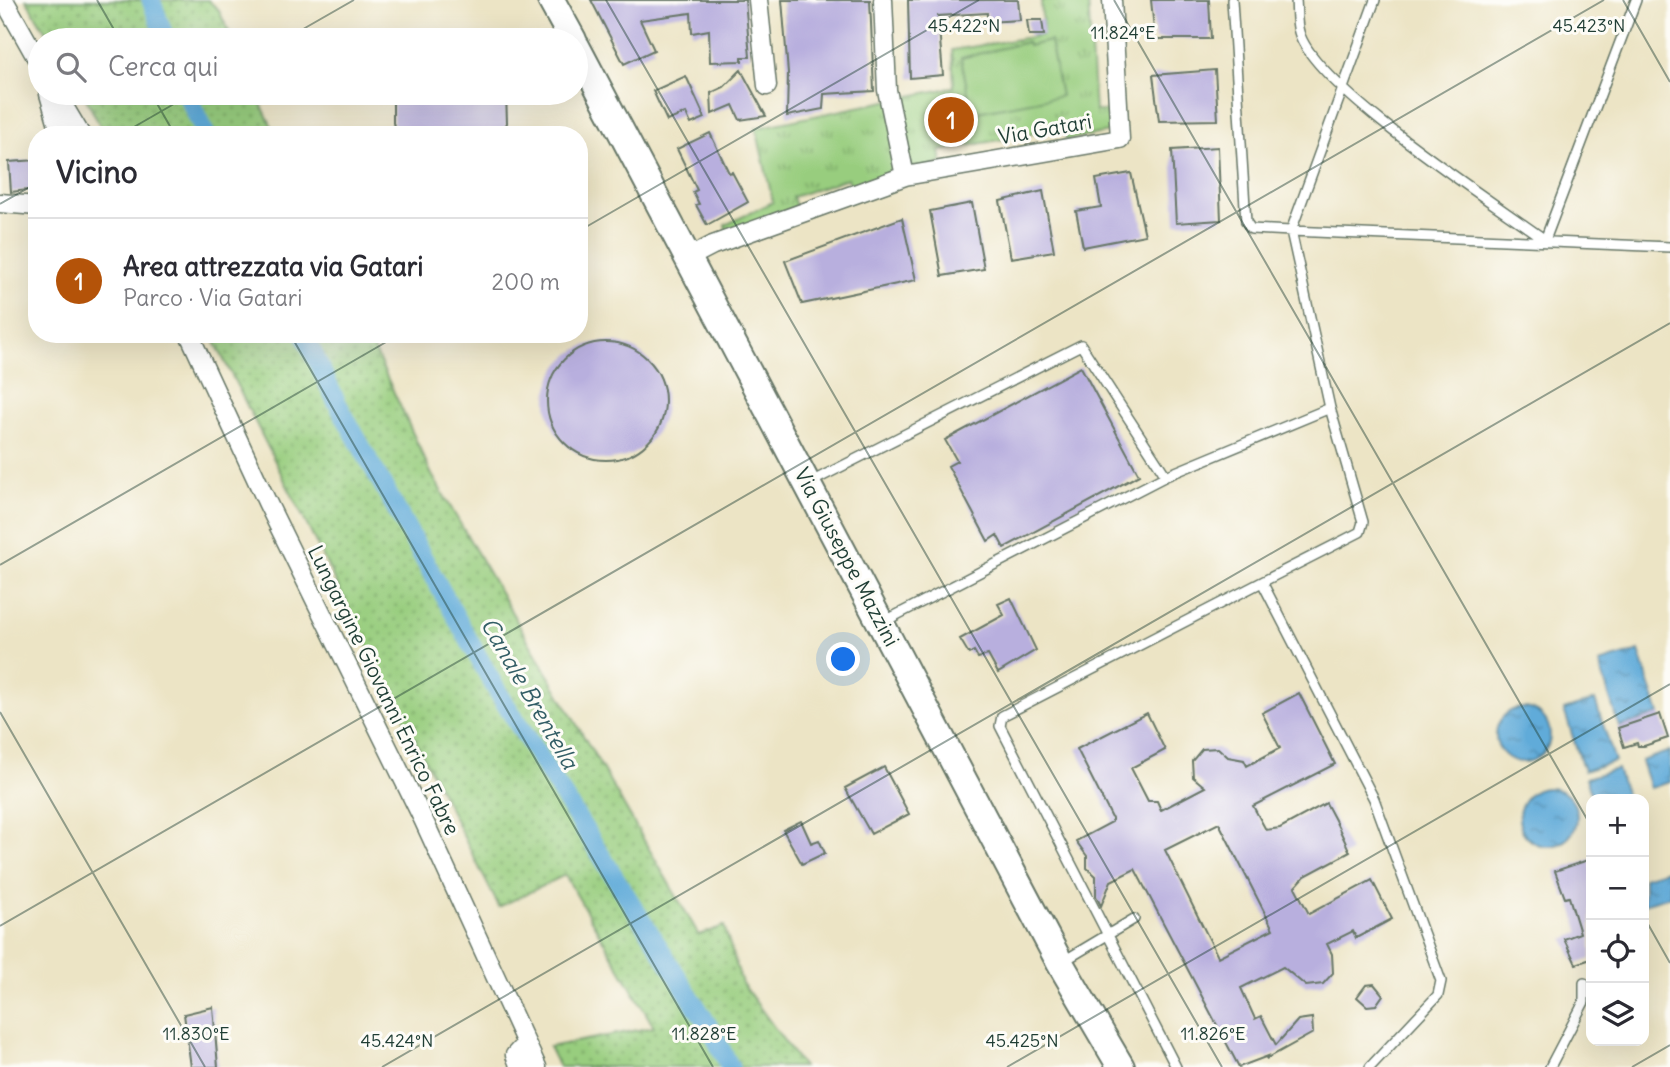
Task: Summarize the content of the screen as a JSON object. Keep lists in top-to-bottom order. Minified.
{"streets":{"main road":["Via Giuseppe Mazzini"],"street":["Via Gatari","Lungargine Giovanni Enrico Fabre"]},"crossings":[["Via Gatari","Via Giuseppe Mazzini"]],"water":["Canale Brentella"],"page":{"search":"Cerca qui","pins":"1","heading":"Vicino","list":[{"mark":"1","name":"Area attrezzata via Gatari","note":"Parco · Via Gatari","value":"200 m"}],"map_buttons":["+","−"]},"coordinates":["45.422°N","45.423°N","11.824°E","11.830°E","11.828°E","11.826°E","45.424°N","45.425°N"]}
